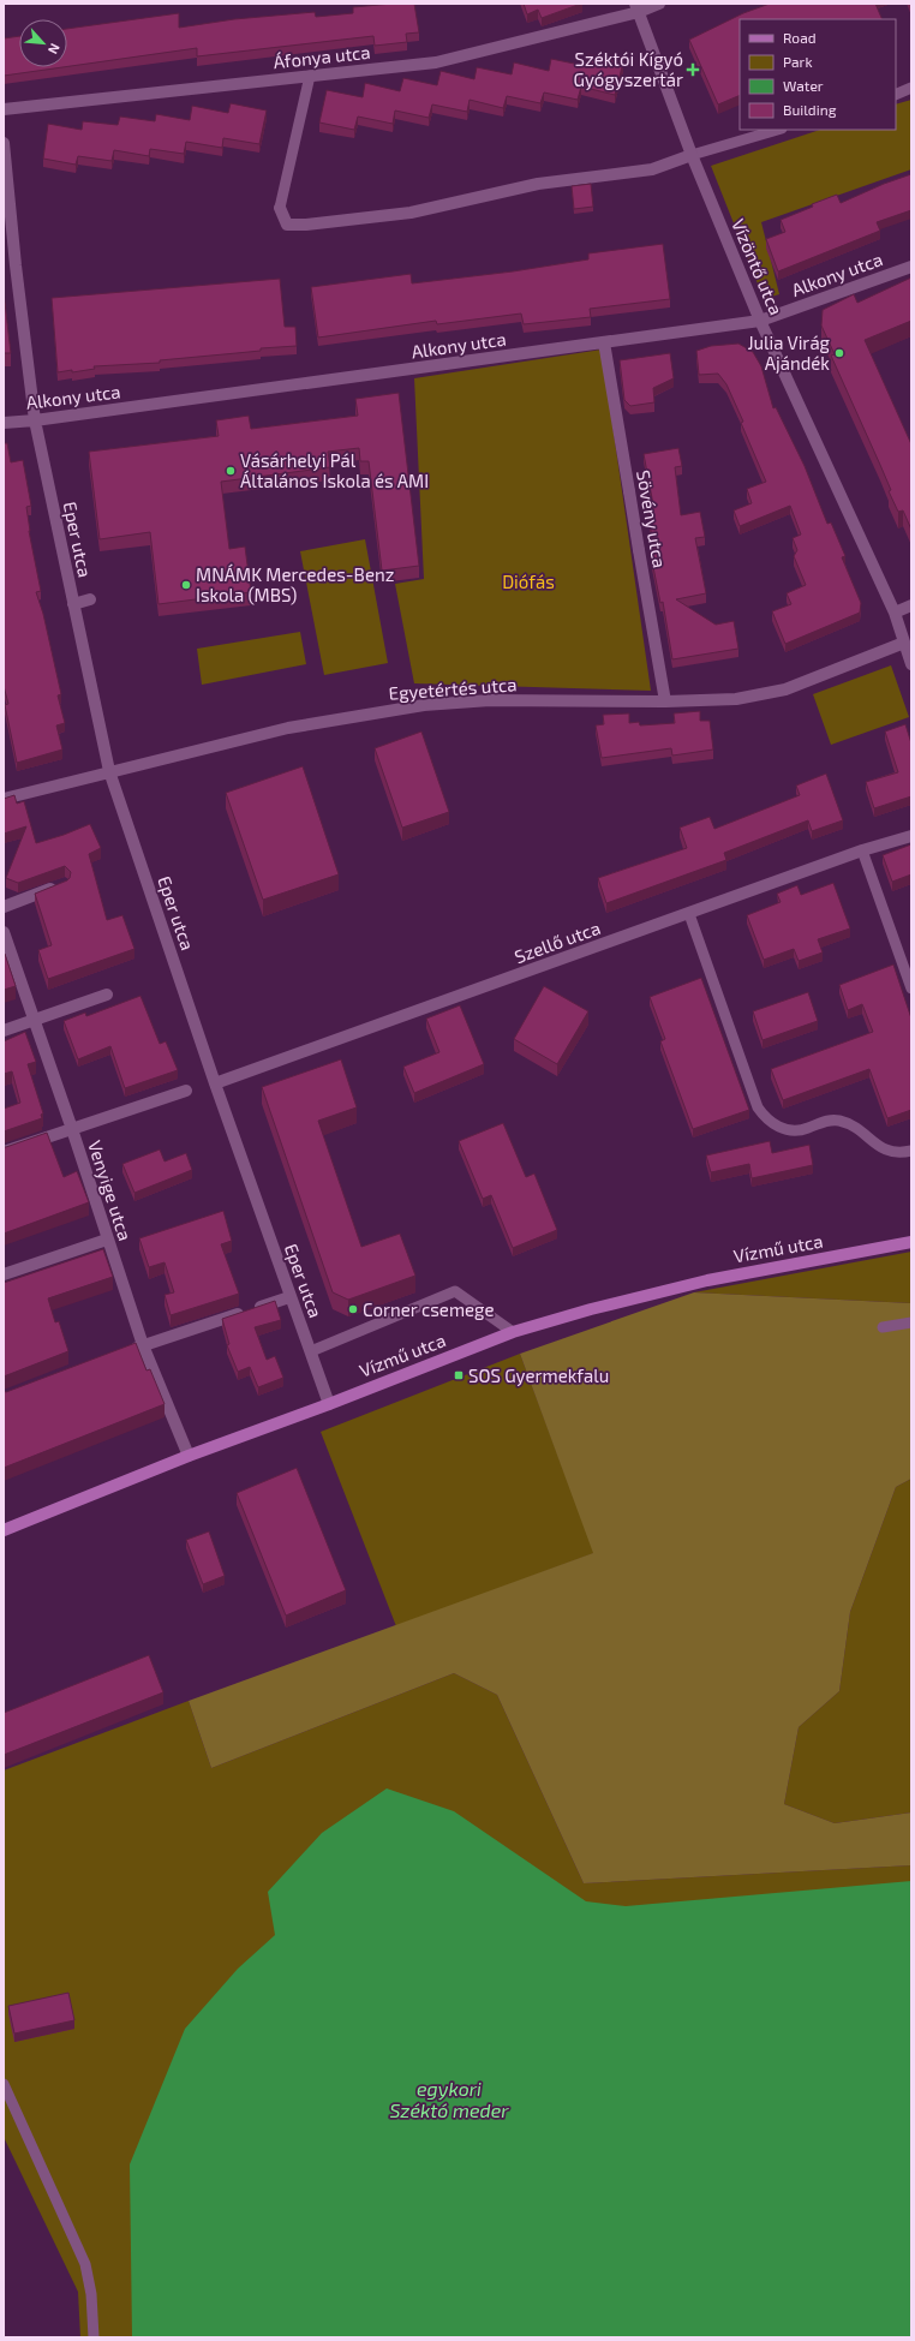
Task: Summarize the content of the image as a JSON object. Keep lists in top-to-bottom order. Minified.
{"streets":{"main road":["Vízmű utca"],"street":["Áfonya utca","Vízöntő utca","Alkony utca","Sövény utca","Eper utca","Egyetértés utca","Szellő utca","Venyige utca"]},"crossings":[["Áfonya utca","Vízöntő utca"],["Vízöntő utca","Alkony utca"],["Vízöntő utca","Egyetértés utca"],["Alkony utca","Sövény utca"],["Alkony utca","Eper utca"],["Sövény utca","Egyetértés utca"],["Eper utca","Egyetértés utca"],["Eper utca","Szellő utca"],["Eper utca","Vízmű utca"],["Venyige utca","Vízmű utca"]],"water":["egykori Széktó meder"],"parks":["Diófás"],"places":{"health":["Széktói Kígyó Gyógyszertár"],"other":["Julia Virág Ajándék","Vásárhelyi Pál Általános Iskola és AMI","MNÁMK Mercedes-Benz Iskola (MBS)","Corner csemege"],"transit":["SOS Gyermekfalu"]},"legend":["Road","Park","Water","Building"],"north":"bottom right"}
